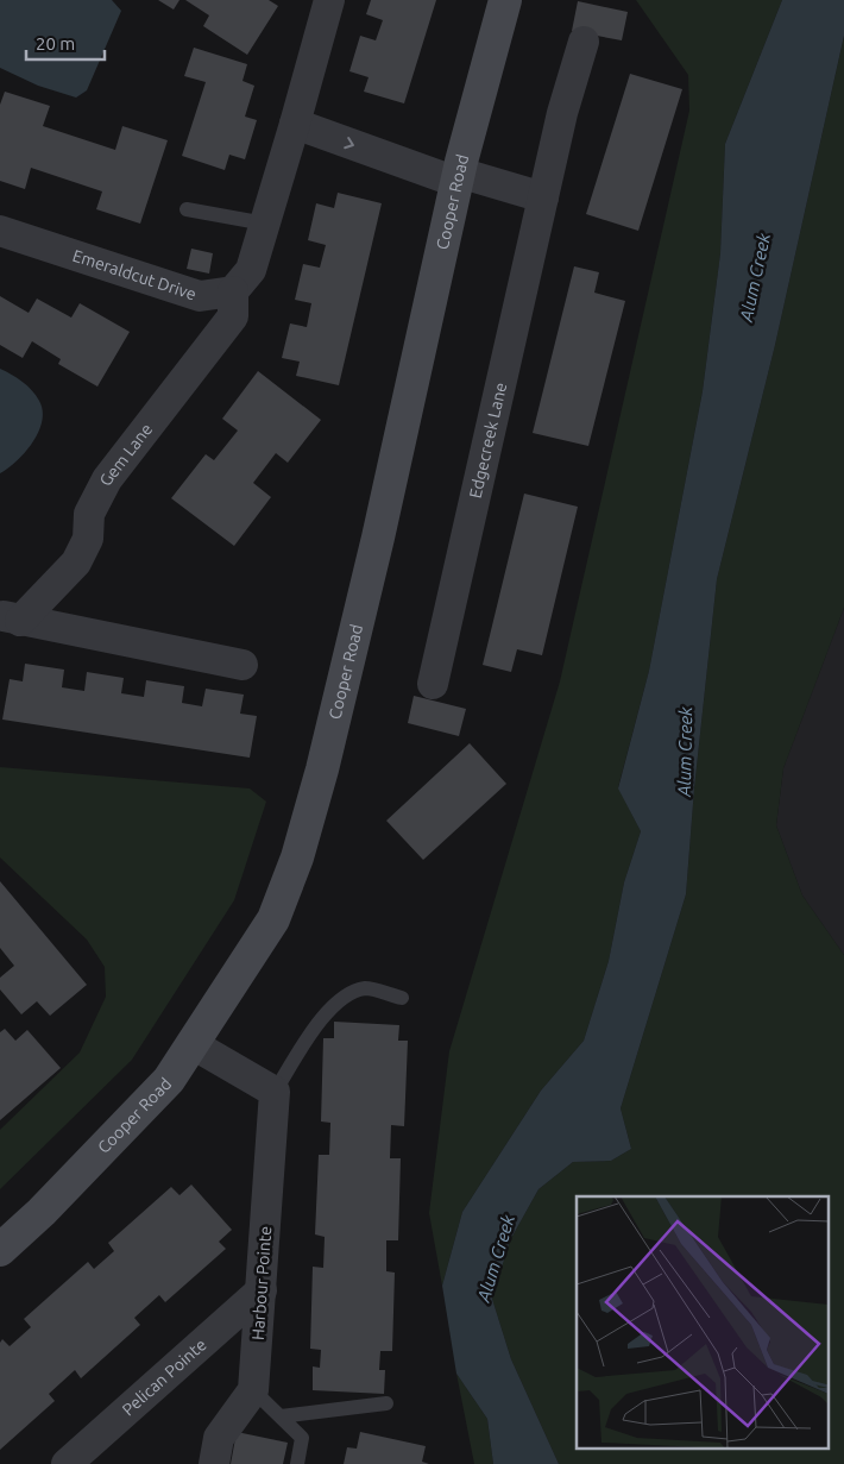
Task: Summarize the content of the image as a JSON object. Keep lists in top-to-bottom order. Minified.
{"streets":{"street":["Cooper Road","Emeraldcut Drive","Edgecreek Lane","Gem Lane","Harbour Pointe","Pelican Pointe"]},"crossings":[["Emeraldcut Drive","Gem Lane"],["Harbour Pointe","Pelican Pointe"]],"water":["Alum Creek"],"scale_bar":"20 m"}
